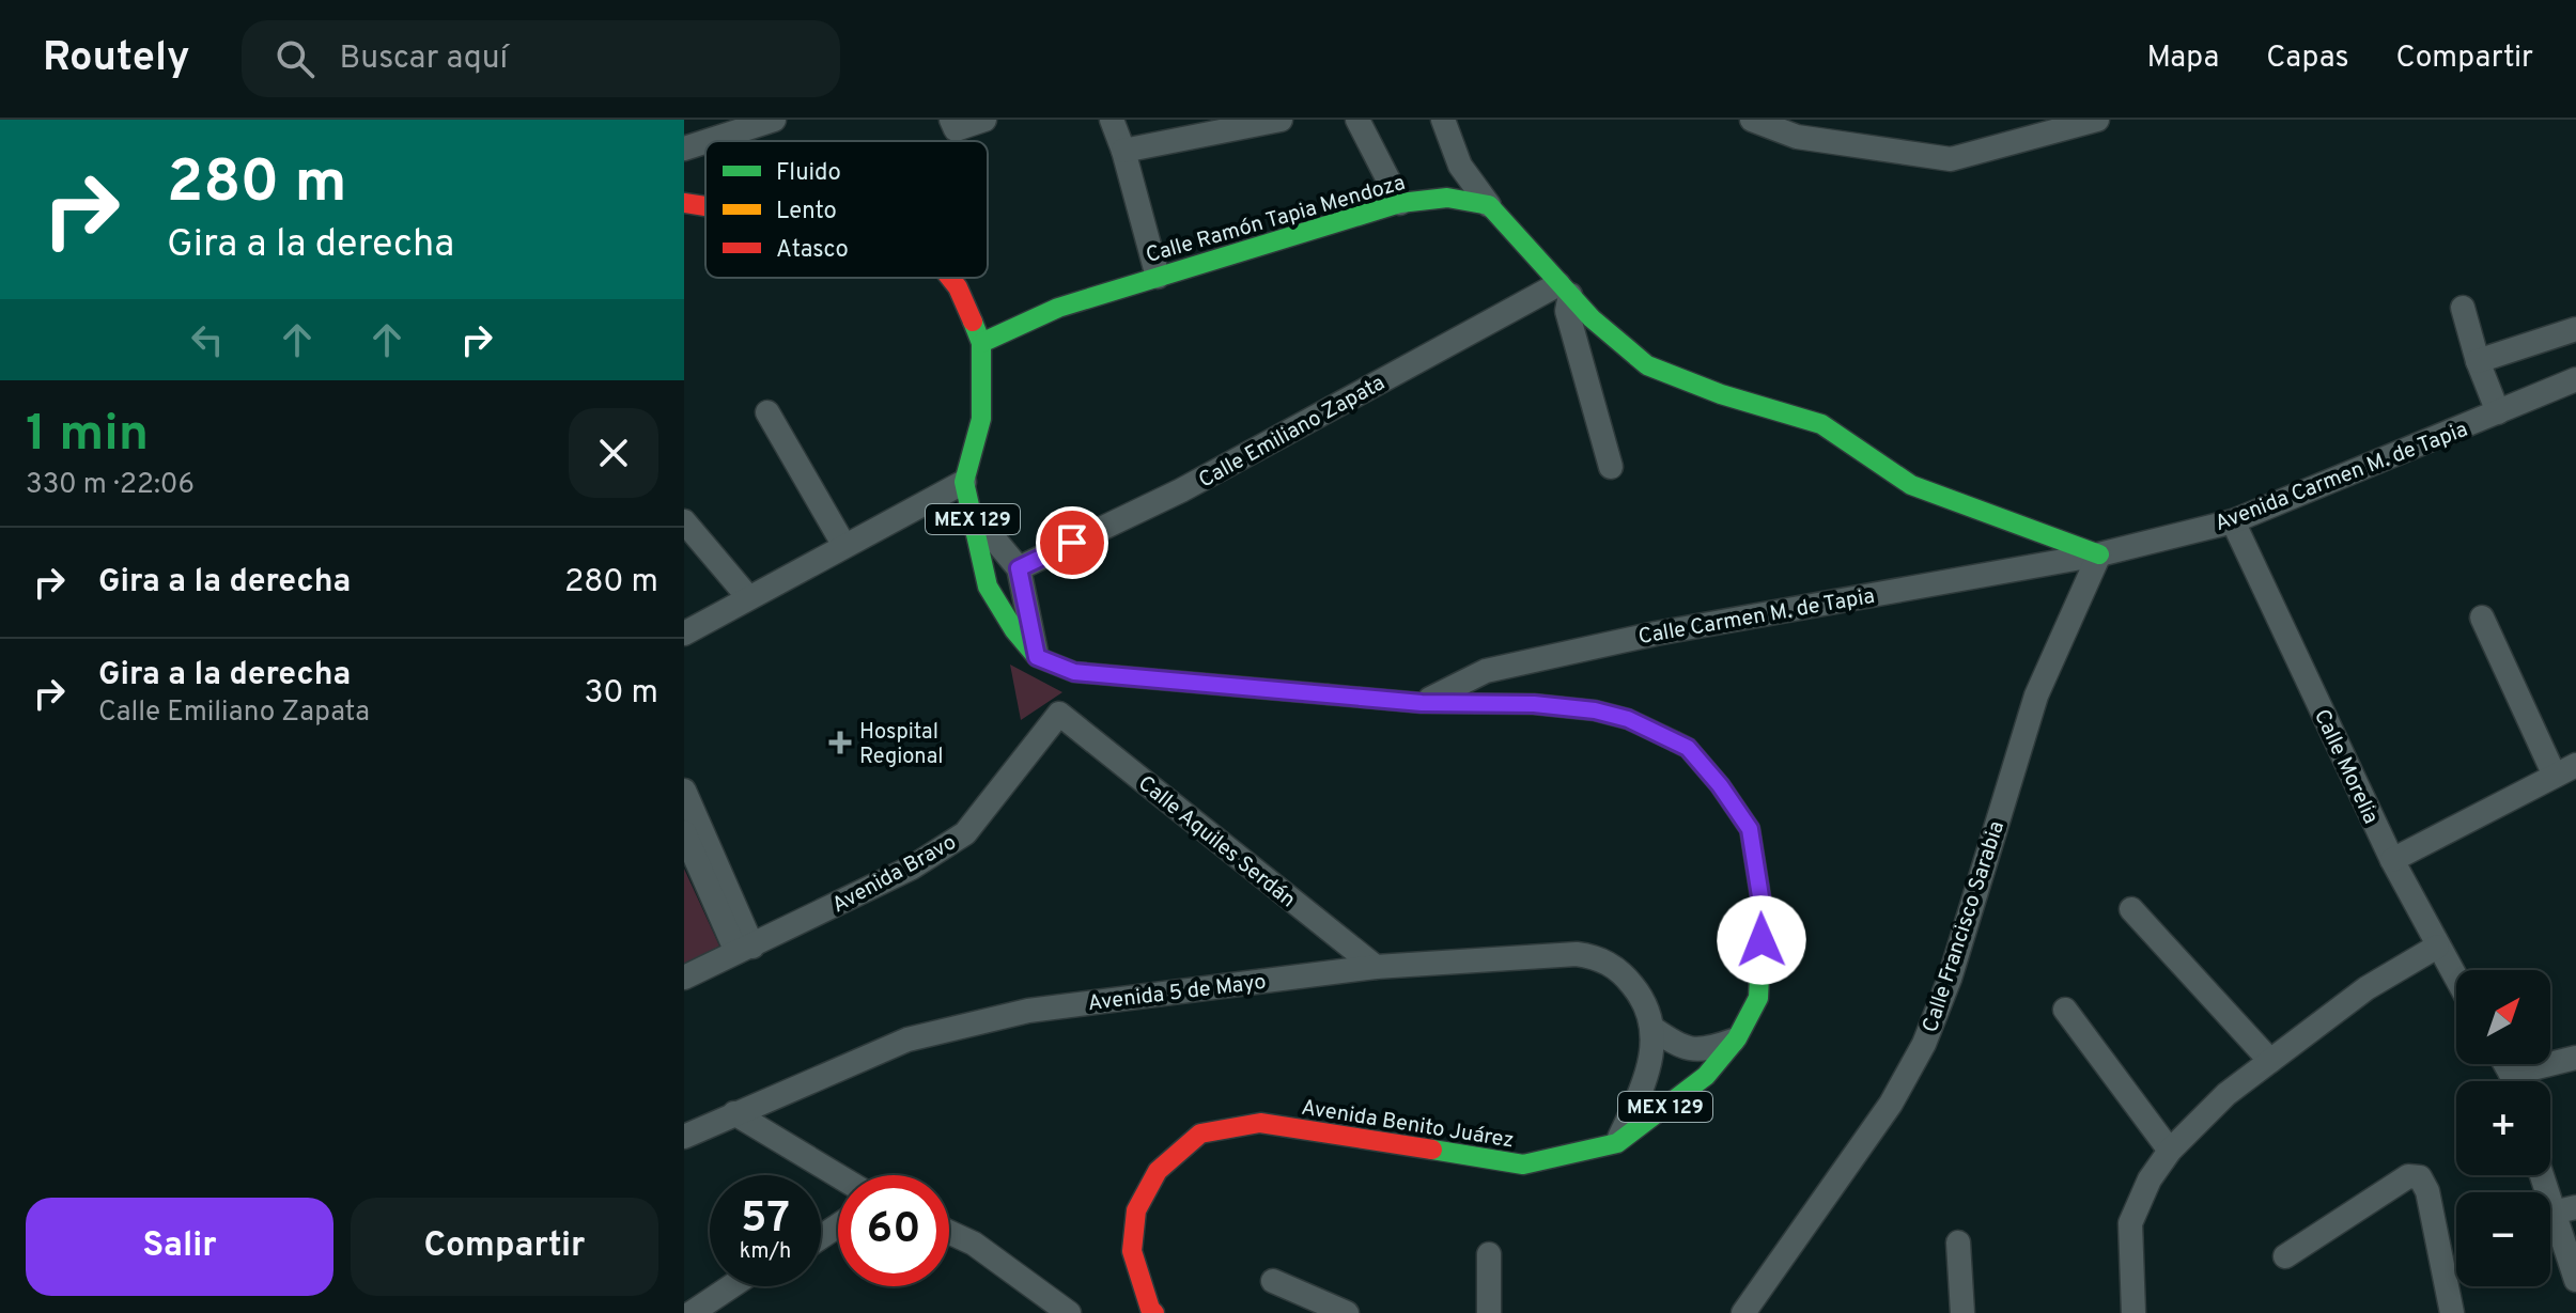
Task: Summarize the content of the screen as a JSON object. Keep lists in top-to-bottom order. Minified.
{"streets":{"main road":["Calle Ramón Tapia Mendoza","MEX 129","Avenida Benito Juárez"],"street":["Calle Emiliano Zapata","Avenida Carmen M. de Tapia","Calle Carmen M. de Tapia","Calle Morelia","Calle Aquiles Serdán","Avenida Bravo","Calle Francisco Sarabia","Avenida 5 de Mayo"]},"crossings":[["Calle Ramón Tapia Mendoza","MEX 129"],["Avenida Carmen M. de Tapia","Calle Carmen M. de Tapia"],["Avenida Carmen M. de Tapia","Calle Morelia"],["Avenida Carmen M. de Tapia","Calle Francisco Sarabia"],["MEX 129","Avenida Benito Juárez"],["Calle Carmen M. de Tapia","Calle Francisco Sarabia"],["Calle Carmen M. de Tapia","Avenida Benito Juárez"],["Calle Aquiles Serdán","Avenida Bravo"],["Calle Aquiles Serdán","Avenida 5 de Mayo"]],"places":{"health":["Hospital Regional"]},"legend":["Fluido","Lento","Atasco"],"north":"top right","page":{"header":"Routely","search":"Buscar aquí","nav":["Mapa","Capas","Compartir"],"turn":["280 m","Gira a la derecha"],"heading":["1 min","330 m · 22:06"],"list":[{"name":"Gira a la derecha","value":"280 m"},{"name":"Gira a la derecha","note":"Calle Emiliano Zapata","value":"30 m"}],"map_buttons":["+","−"],"speed":"57 km/h","limit":"60","buttons":["Salir","Compartir"]}}
